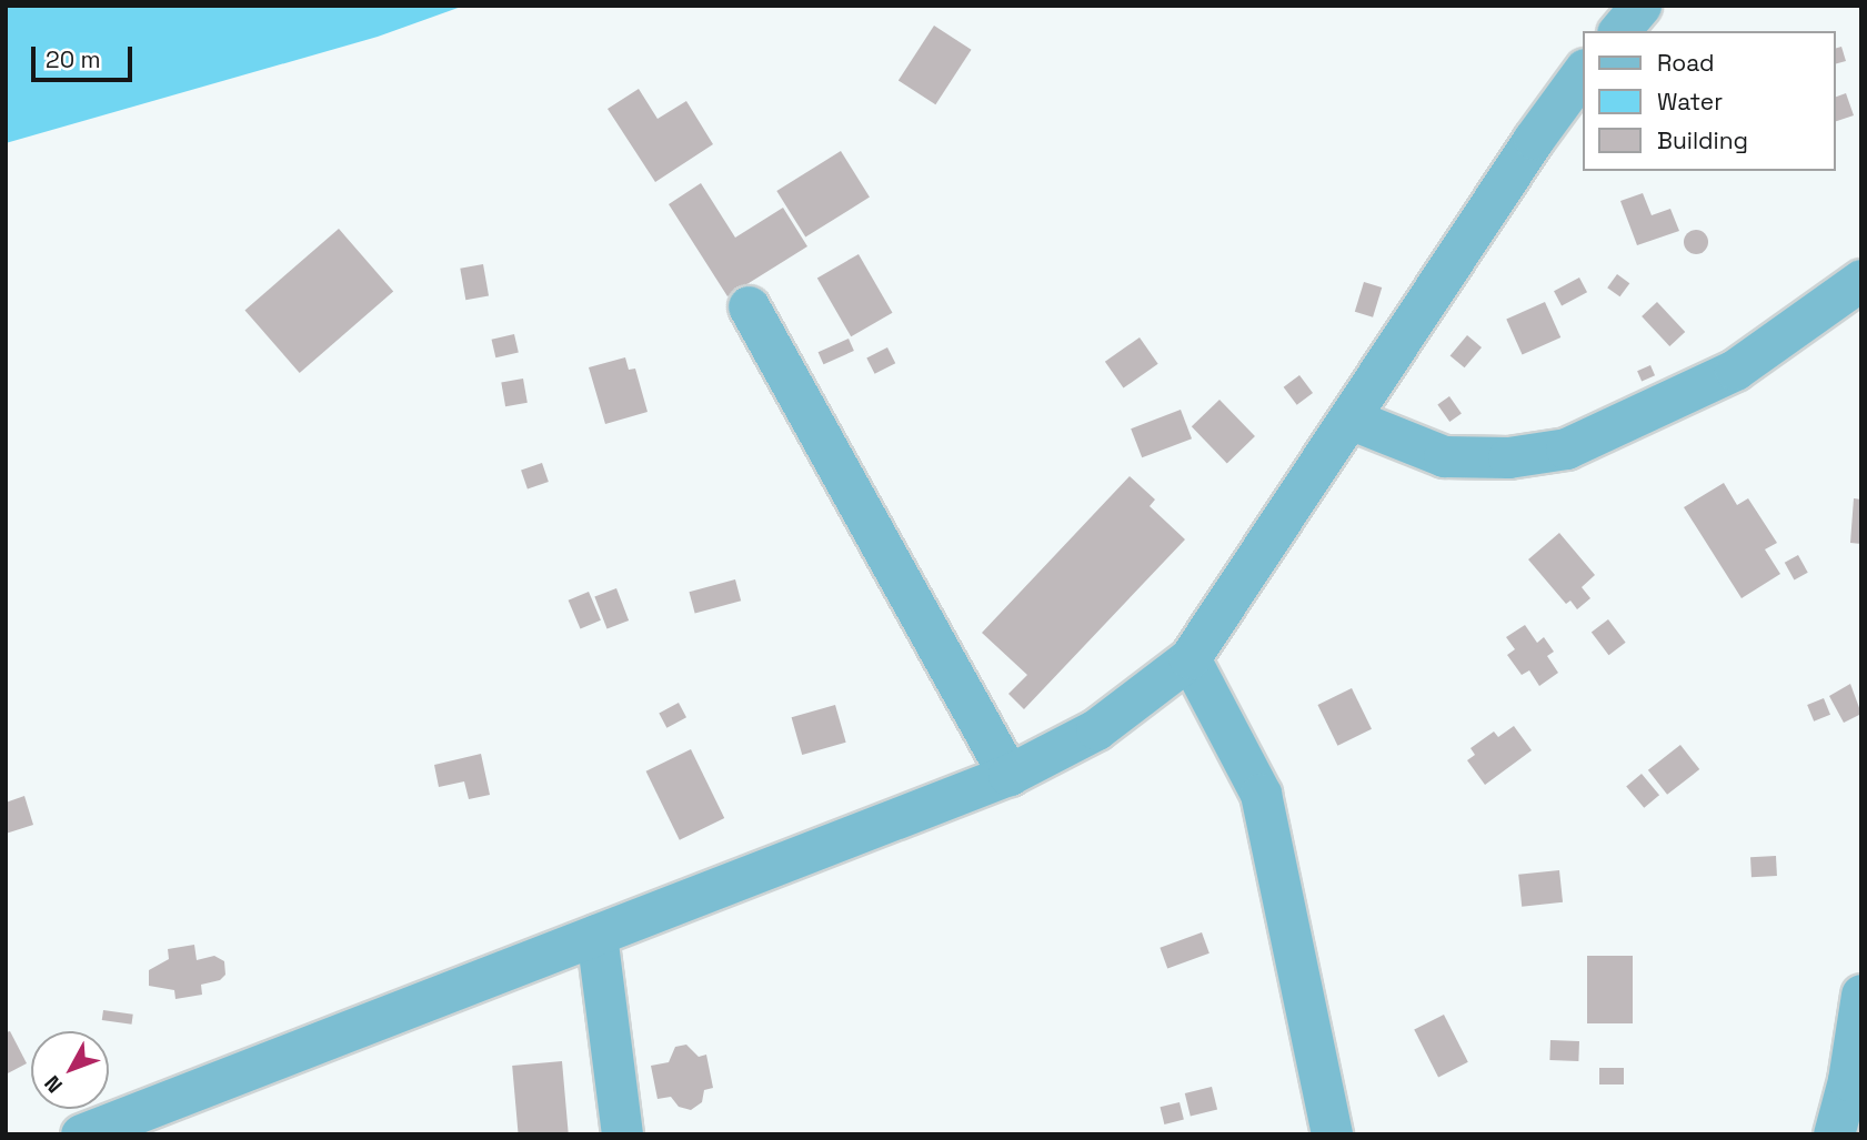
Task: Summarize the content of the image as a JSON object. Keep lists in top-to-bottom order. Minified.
{"legend":["Road","Water","Building"],"scale_bar":"20 m","north":"bottom left"}
